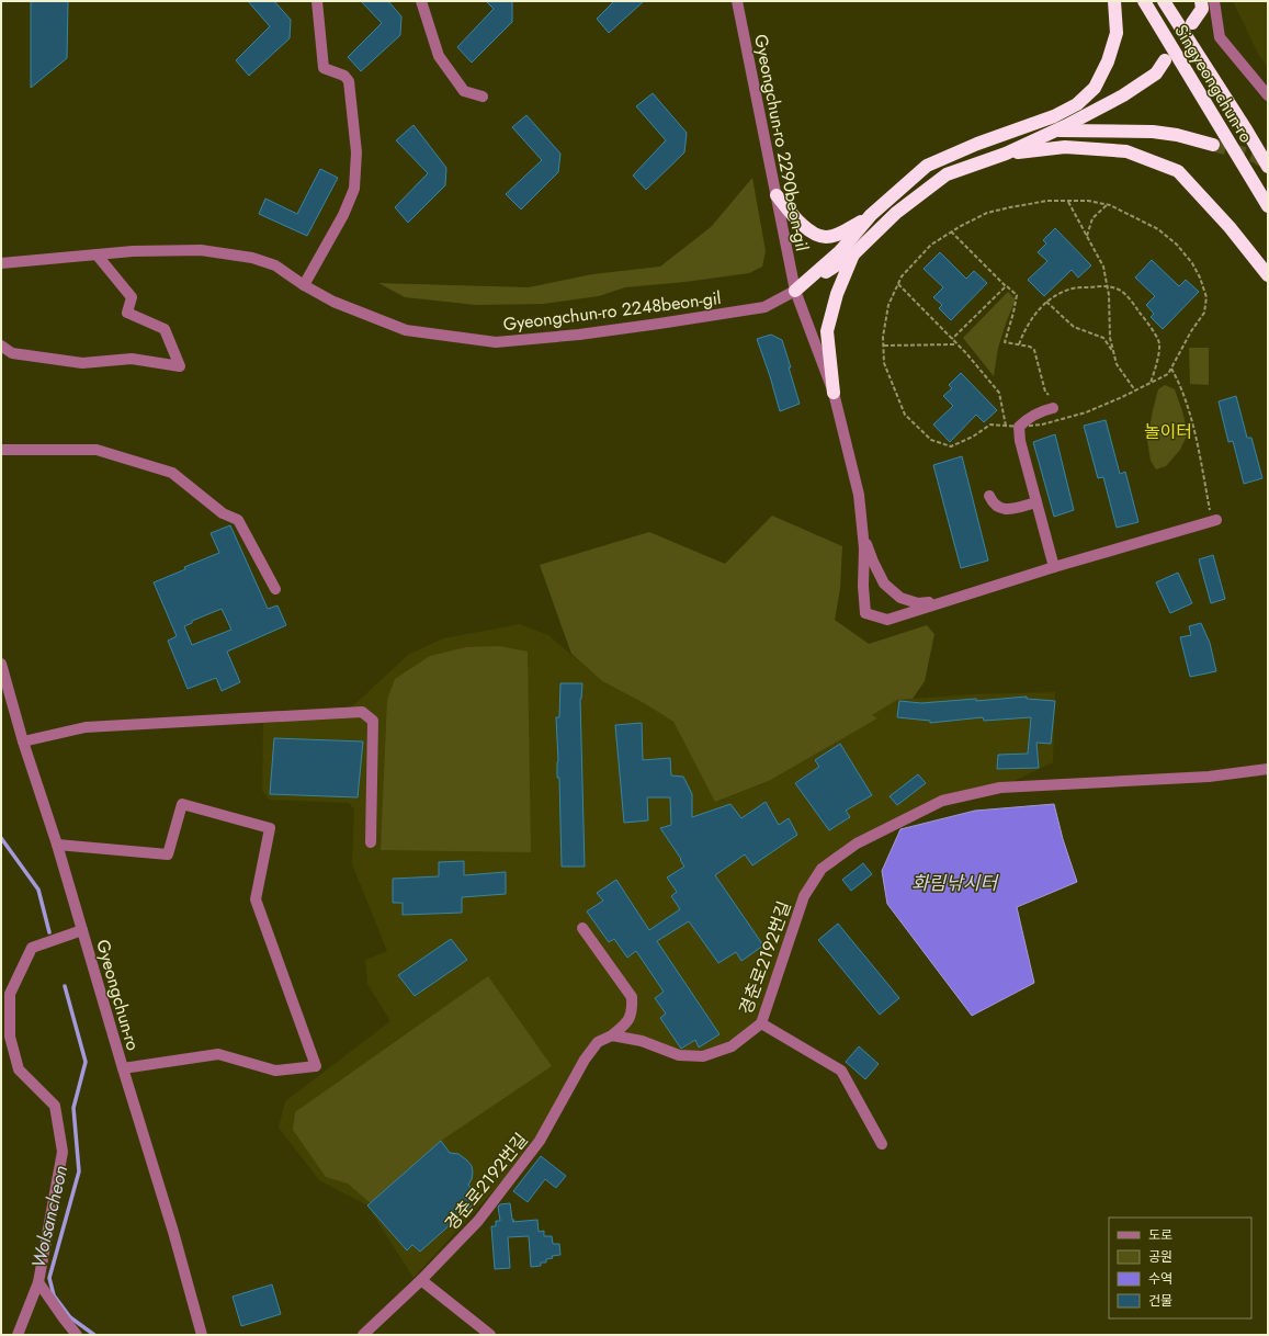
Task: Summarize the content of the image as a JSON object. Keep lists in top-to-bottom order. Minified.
{"streets":{"highway":["Singyeongchun-ro"],"street":["Gyeongchun-ro 2290beon-gil","Gyeongchun-ro 2248beon-gil","경춘로2192번길","Gyeongchun-ro"]},"crossings":[["Gyeongchun-ro 2290beon-gil","Gyeongchun-ro 2248beon-gil"]],"water":["화림낚시터","Wolsancheon"],"parks":["놀이터"],"legend":["도로","공원","수역","건물"]}
